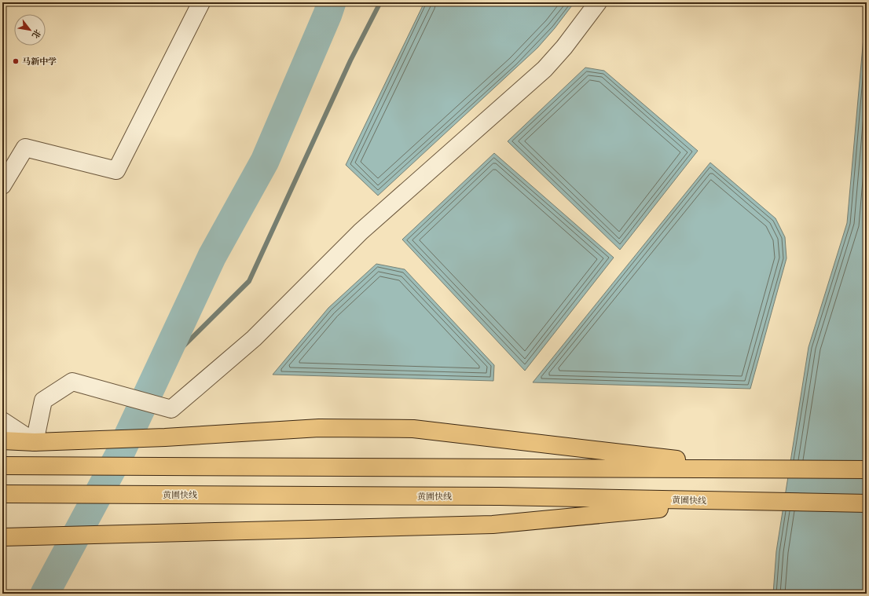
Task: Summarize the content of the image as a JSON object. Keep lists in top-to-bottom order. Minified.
{"streets":{"highway":["黄圃快线"]},"places":["马新中学"],"north":"bottom right"}
